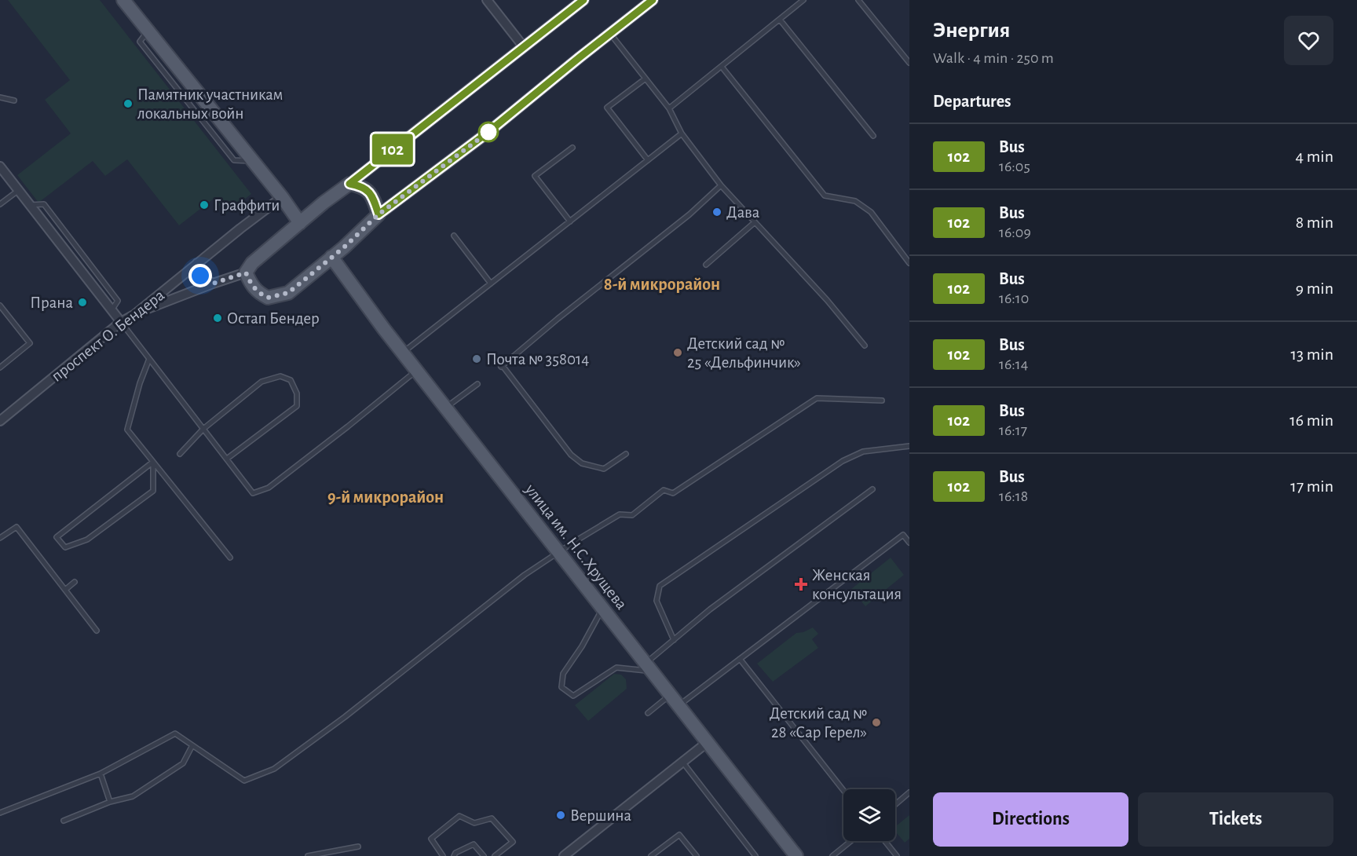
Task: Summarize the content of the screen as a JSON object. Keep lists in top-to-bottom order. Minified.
{"streets":{"main road":["улица им. Н.С.Хрущева"],"street":["проспект О. Бендера"]},"districts":["8-й микрорайон","9-й микрорайон"],"places":{"other":["Памятник участникам локальных войн","Граффити","Дава","Прана","Остап Бендер","Детский сад № 25 «Дельфинчик»","Почта № 358014","Детский сад № 28 «Сар Герел»","Вершина"],"health":["Женская консультация"]},"lines":["bus line 102"],"page":{"on_map":"102","heading":[["Энергия","Walk · 4 min · 250 m"],"Departures"],"list":[{"mark":"102","name":"Bus","note":"16:05","value":"4 min"},{"mark":"102","name":"Bus","note":"16:09","value":"8 min"},{"mark":"102","name":"Bus","note":"16:10","value":"9 min"},{"mark":"102","name":"Bus","note":"16:14","value":"13 min"},{"mark":"102","name":"Bus","note":"16:17","value":"16 min"},{"mark":"102","name":"Bus","note":"16:18","value":"17 min"}],"buttons":["Directions","Tickets"]}}
